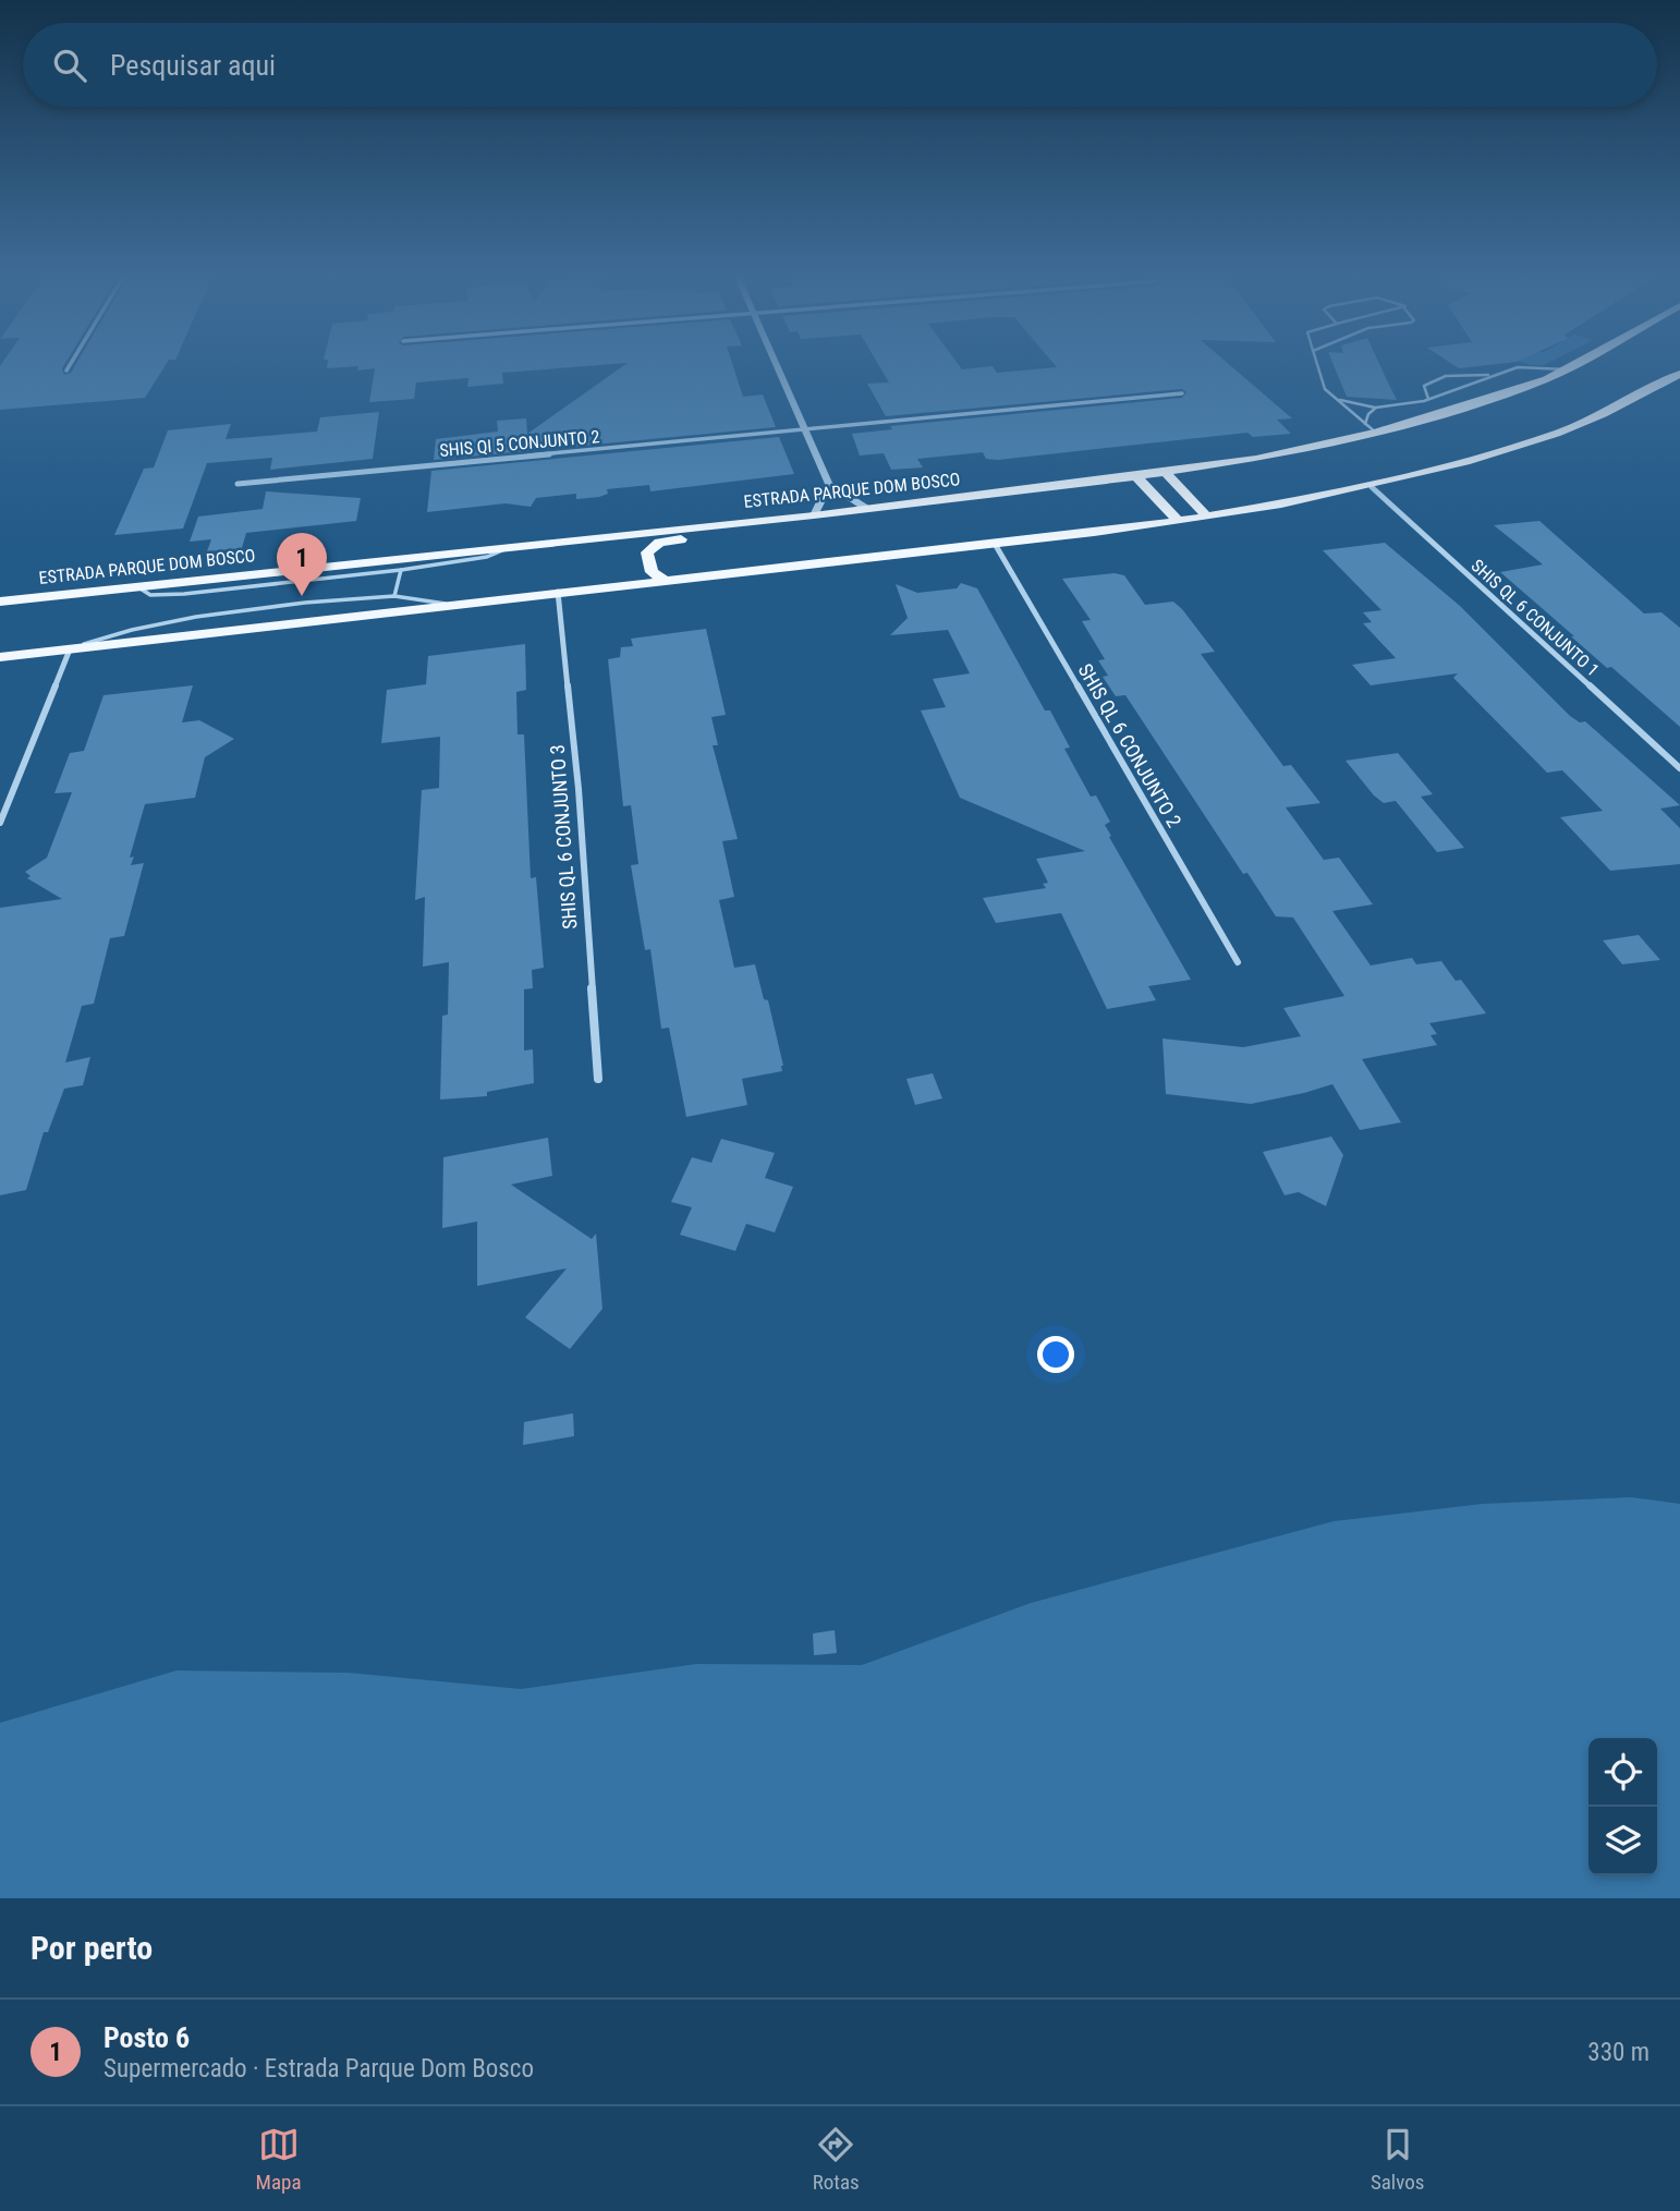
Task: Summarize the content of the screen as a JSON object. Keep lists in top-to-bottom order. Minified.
{"streets":{"main road":["ESTRADA PARQUE DOM BOSCO"],"street":["SHIS QI 5 CONJUNTO 2","SHIS QL 6 CONJUNTO 1","SHIS QL 6 CONJUNTO 2","SHIS QL 6 CONJUNTO 3"]},"page":{"search":"Pesquisar aqui","pins":"1","heading":"Por perto","list":[{"mark":"1","name":"Posto 6","note":"Supermercado · Estrada Parque Dom Bosco","value":"330 m"}],"nav":["Mapa","Rotas","Salvos"]}}
